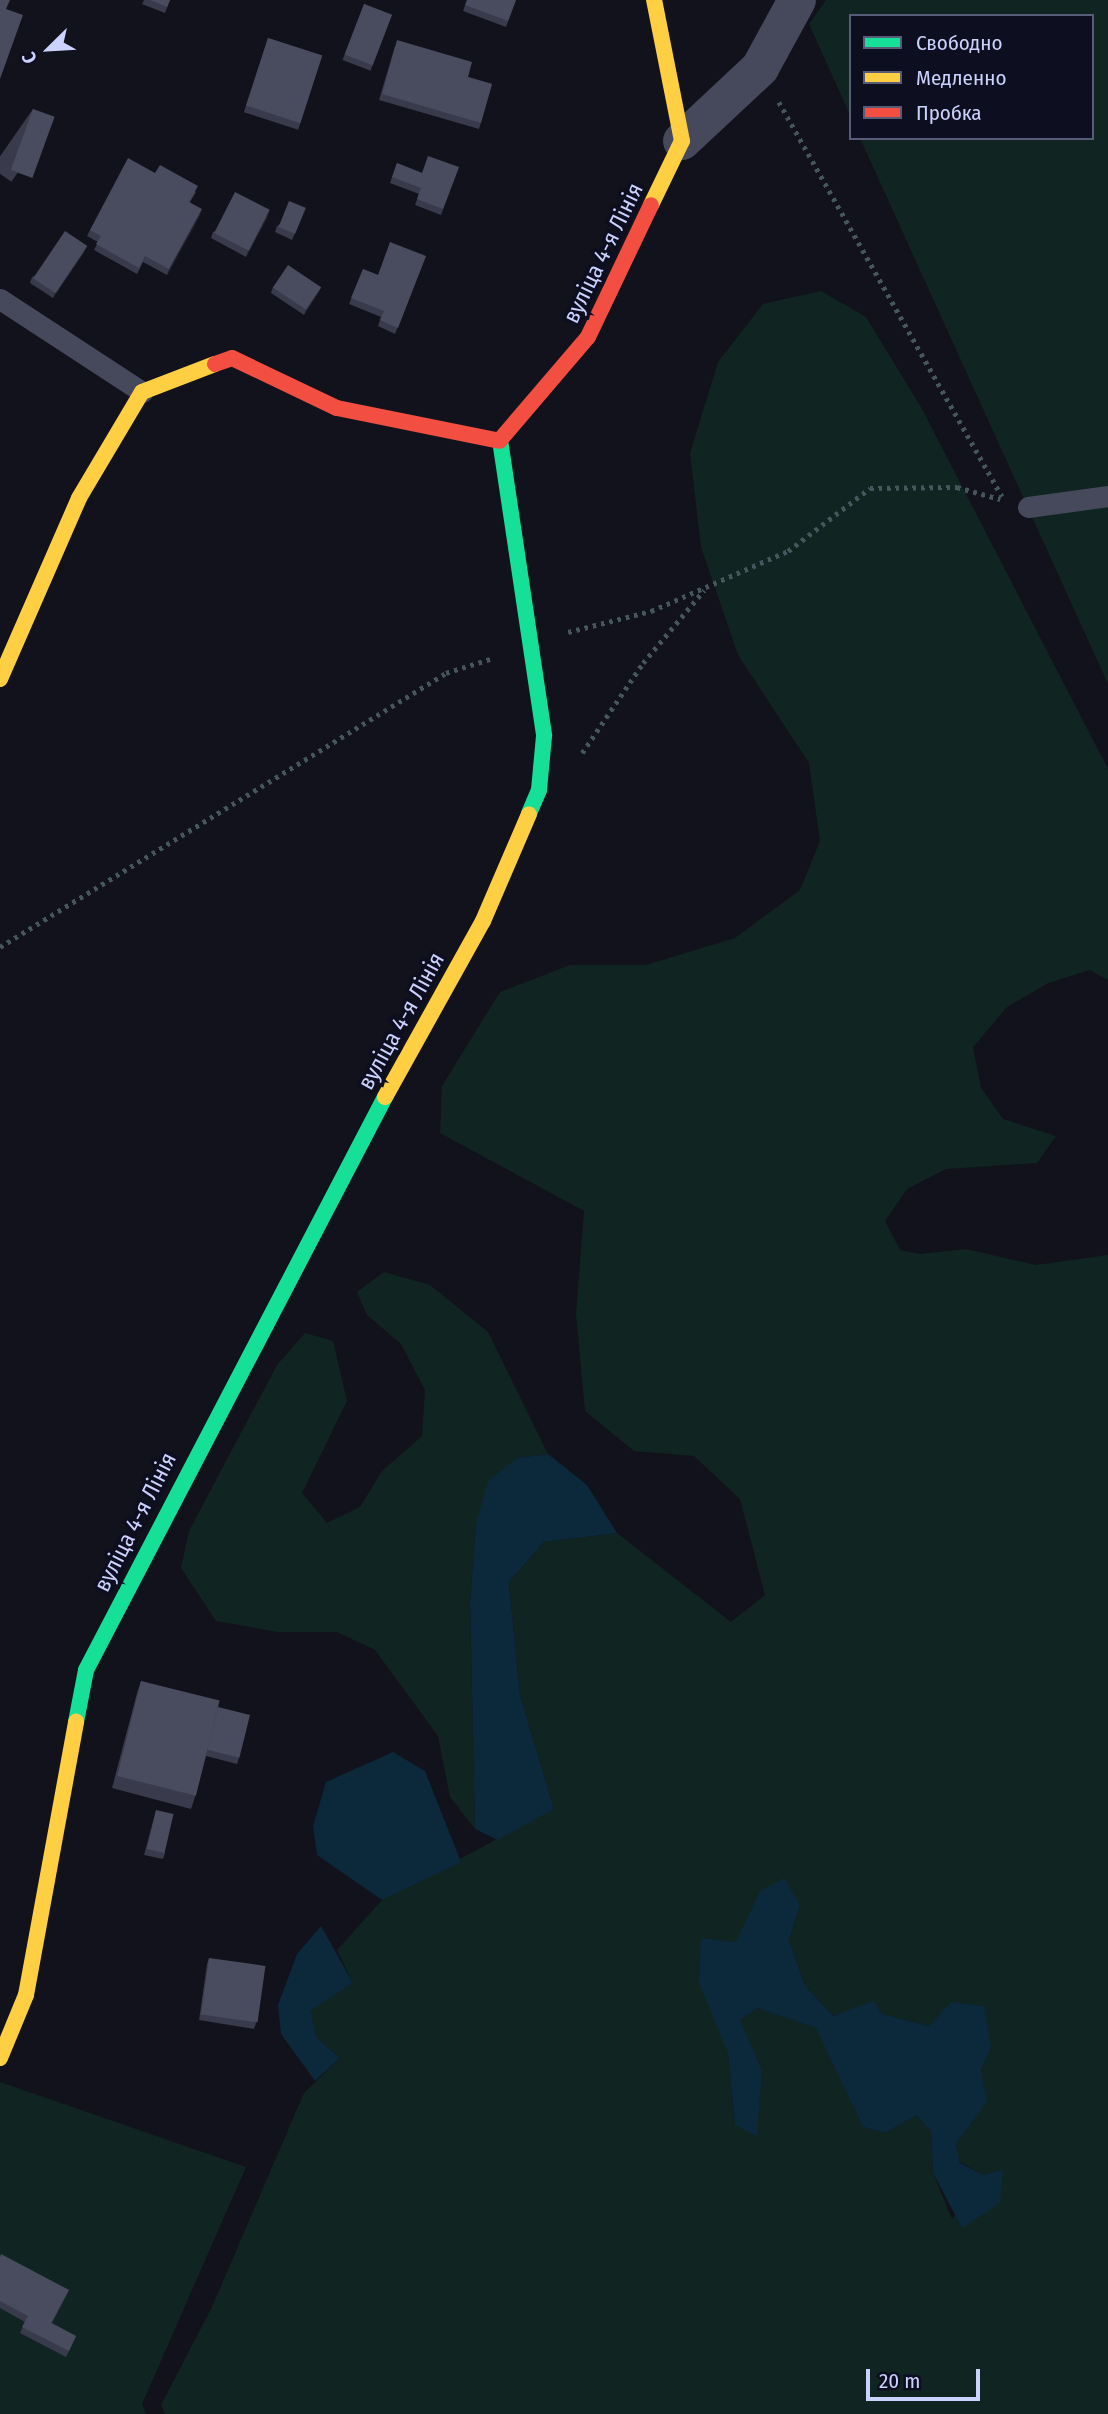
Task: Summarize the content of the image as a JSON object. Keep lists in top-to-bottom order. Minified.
{"streets":{"street":["вуліца 4-я Лінія"]},"legend":["Свободно","Медленно","Пробка"],"scale_bar":"20 m","north":"bottom left"}
